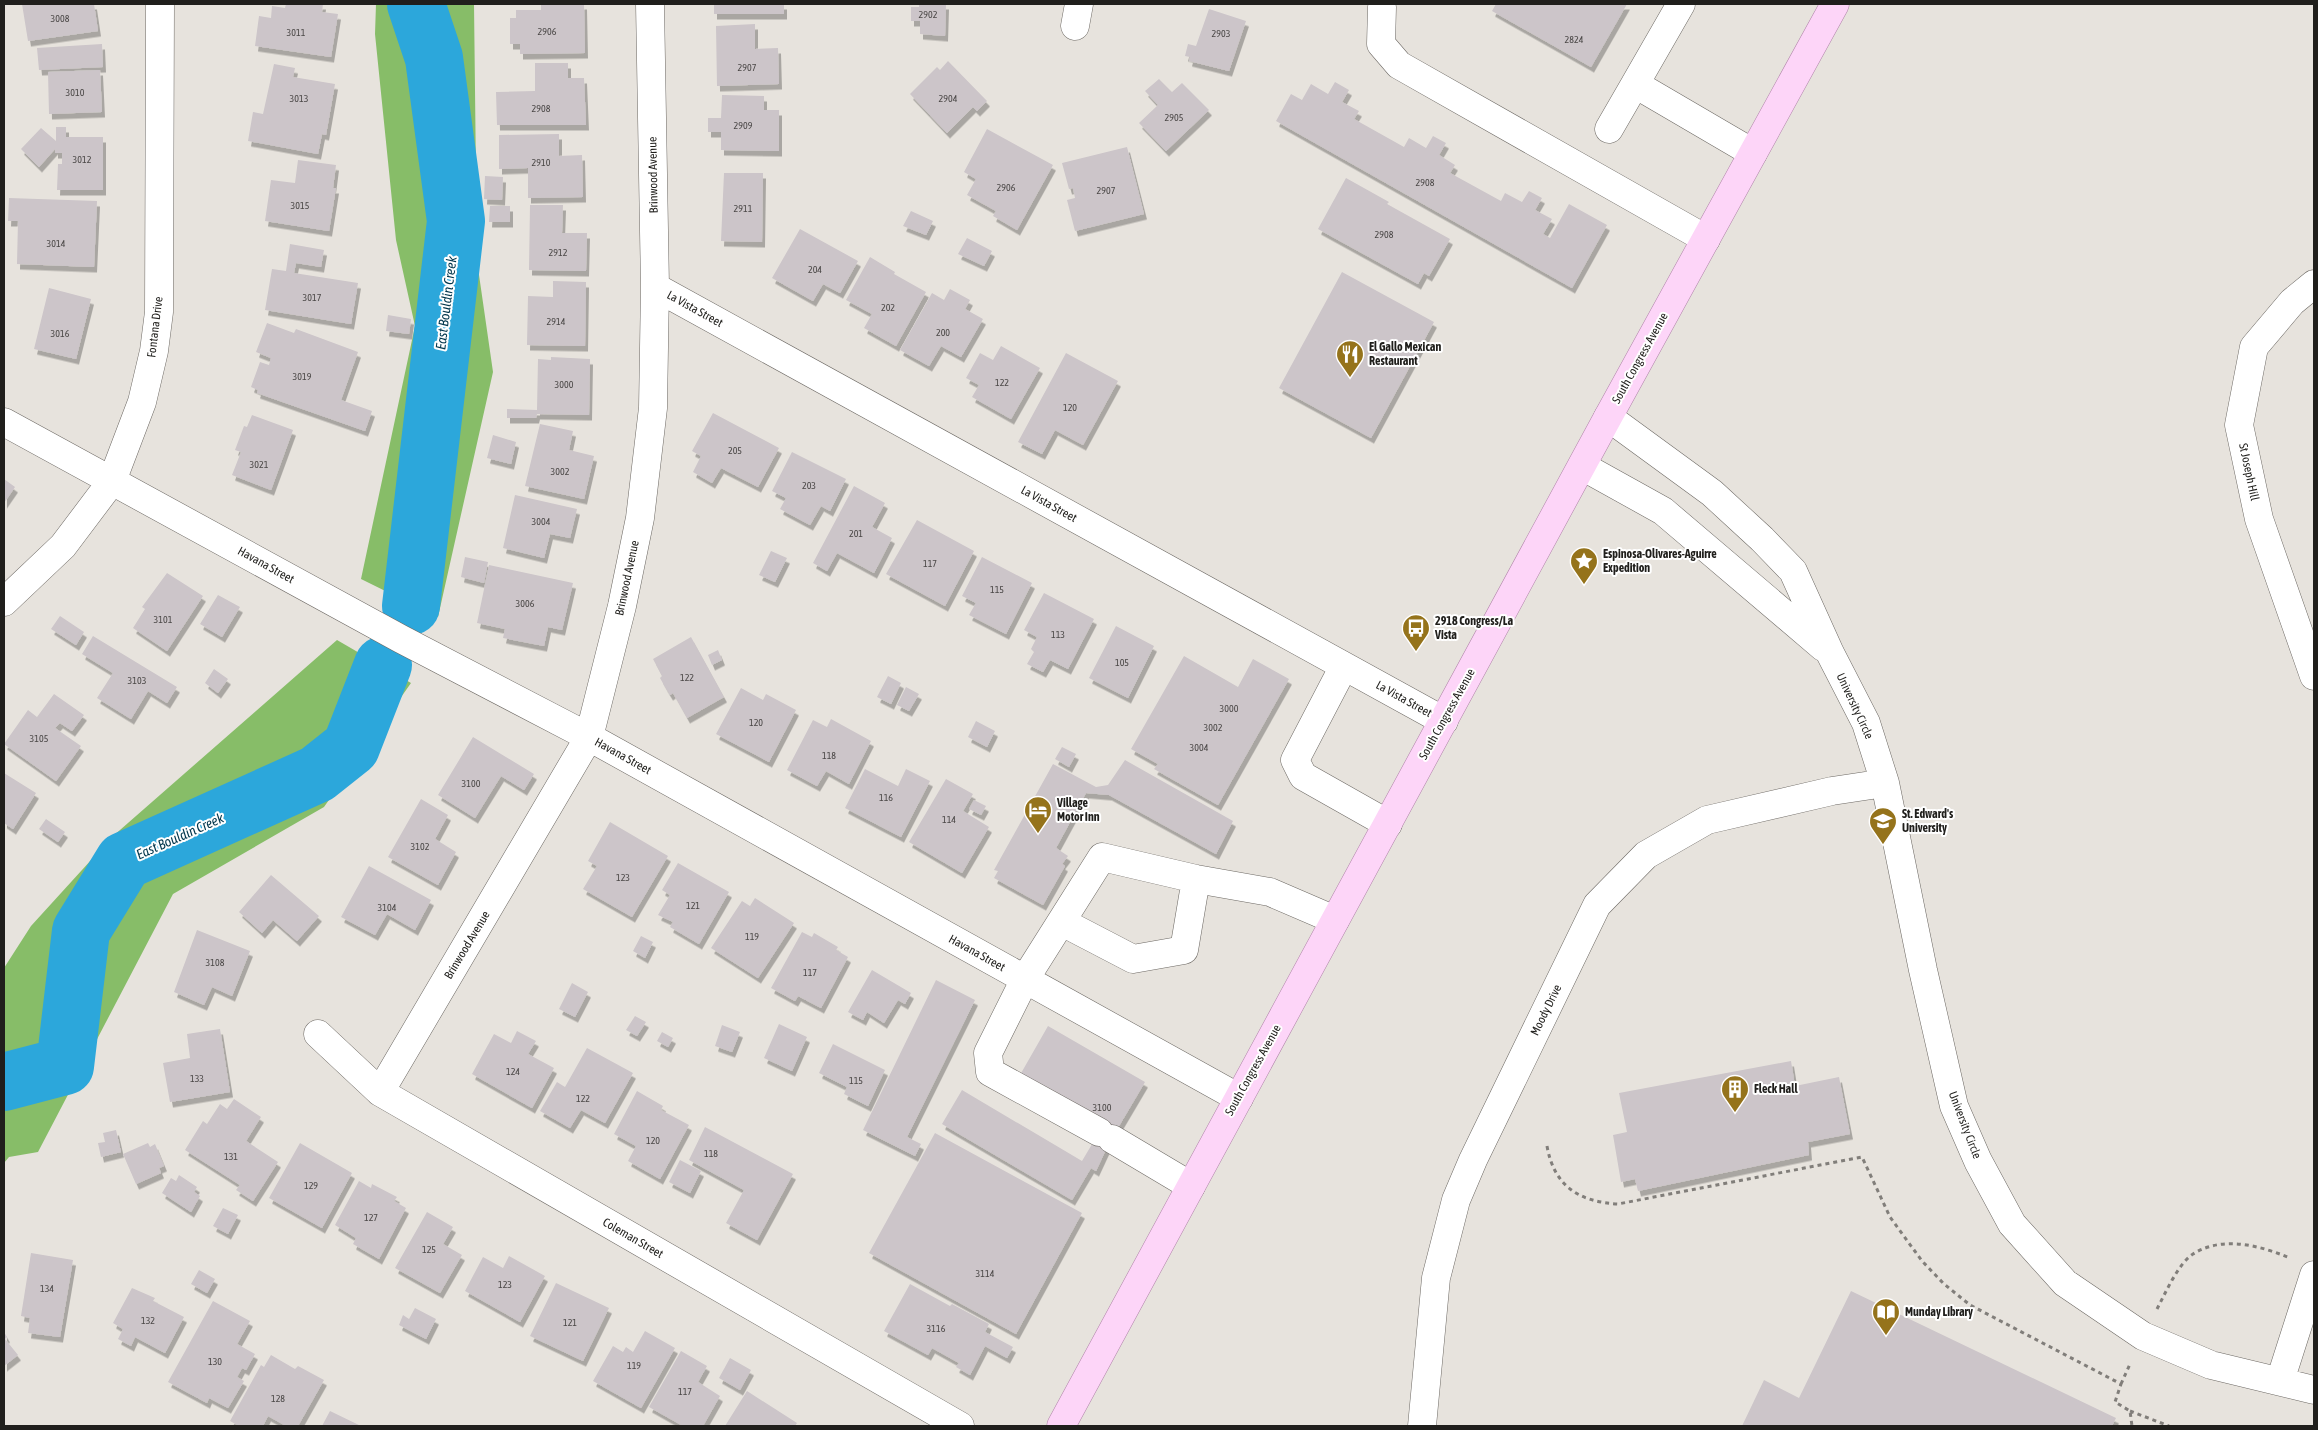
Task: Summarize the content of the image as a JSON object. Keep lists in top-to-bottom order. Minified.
{"streets":{"main road":["South Congress Avenue"],"street":["Brinwood Avenue","La Vista Street","Fontana Drive","St Joseph Hill","Havana Street","University Circle","Moody Drive","Coleman Street"]},"crossings":[["Brinwood Avenue","La Vista Street"],["Brinwood Avenue","Havana Street"],["Brinwood Avenue","Coleman Street"],["La Vista Street","South Congress Avenue"],["Fontana Drive","Havana Street"],["South Congress Avenue","Havana Street"],["South Congress Avenue","University Circle"],["University Circle","Moody Drive"]],"water":["East Bouldin Creek"],"places":{"restaurant":["El Gallo Mexican Restaurant"],"place":["Espinosa-Olivares-Aguirre Expedition"],"bus stop":["2918 Congress/La Vista"],"hotel":["Village Motor Inn"],"school or university":["St. Edward's University"],"building":["Fleck Hall"],"library":["Munday Library"]},"house_numbers":["2902","3008","2906","3011","2903","2824","2907","3010","3013","2904","2908","2905","2909","3012","2910","2908","2906","2907","3015","2911","2908","3014","2912","204","3017","202","2914","200","3016","3019","122","3000","120","205","3021","3002","203","3004","201","117","115","3006","3101","113","105","122","3103","3000","120","3002","3105","3004","118","3100","116","114","3102","123","121","3104","119","3108","117","124","133","115","122","3100","120","118","131","129","127","125","3114","123","134","132","121","3116","130","119","117","128"]}
